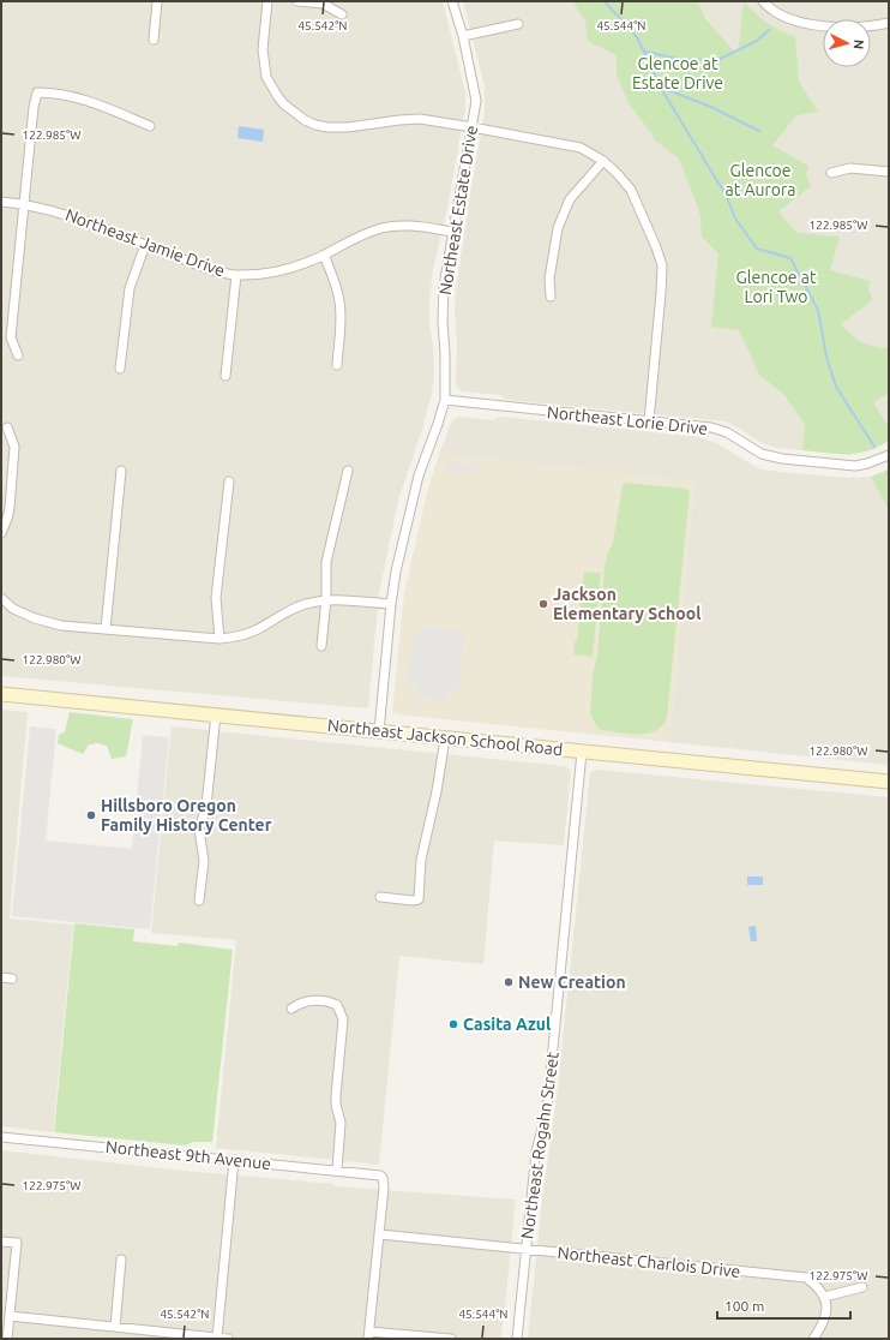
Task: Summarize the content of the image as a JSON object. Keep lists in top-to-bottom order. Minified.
{"streets":{"street":["Northeast Estate Drive","Northeast Jamie Drive","Northeast Lorie Drive","Northeast Jackson School Road","Northeast Rogahn Street","Northeast 9th Avenue","Northeast Charlois Drive"]},"crossings":[["Northeast Estate Drive","Northeast Jamie Drive"],["Northeast Estate Drive","Northeast Lorie Drive"],["Northeast Estate Drive","Northeast Jackson School Road"],["Northeast Jackson School Road","Northeast Rogahn Street"],["Northeast Rogahn Street","Northeast Charlois Drive"],["Northeast 9th Avenue","Northeast Charlois Drive"]],"parks":["Glencoe at Estate Drive","Glencoe at Aurora","Glencoe at Lori Two"],"places":["Jackson Elementary School","Hillsboro Oregon Family History Center","New Creation","Casita Azul"],"scale_bar":"100 m","north":"right","coordinates":["45.542°N","45.544°N","122.985°W","122.980°W","122.975°W"]}
